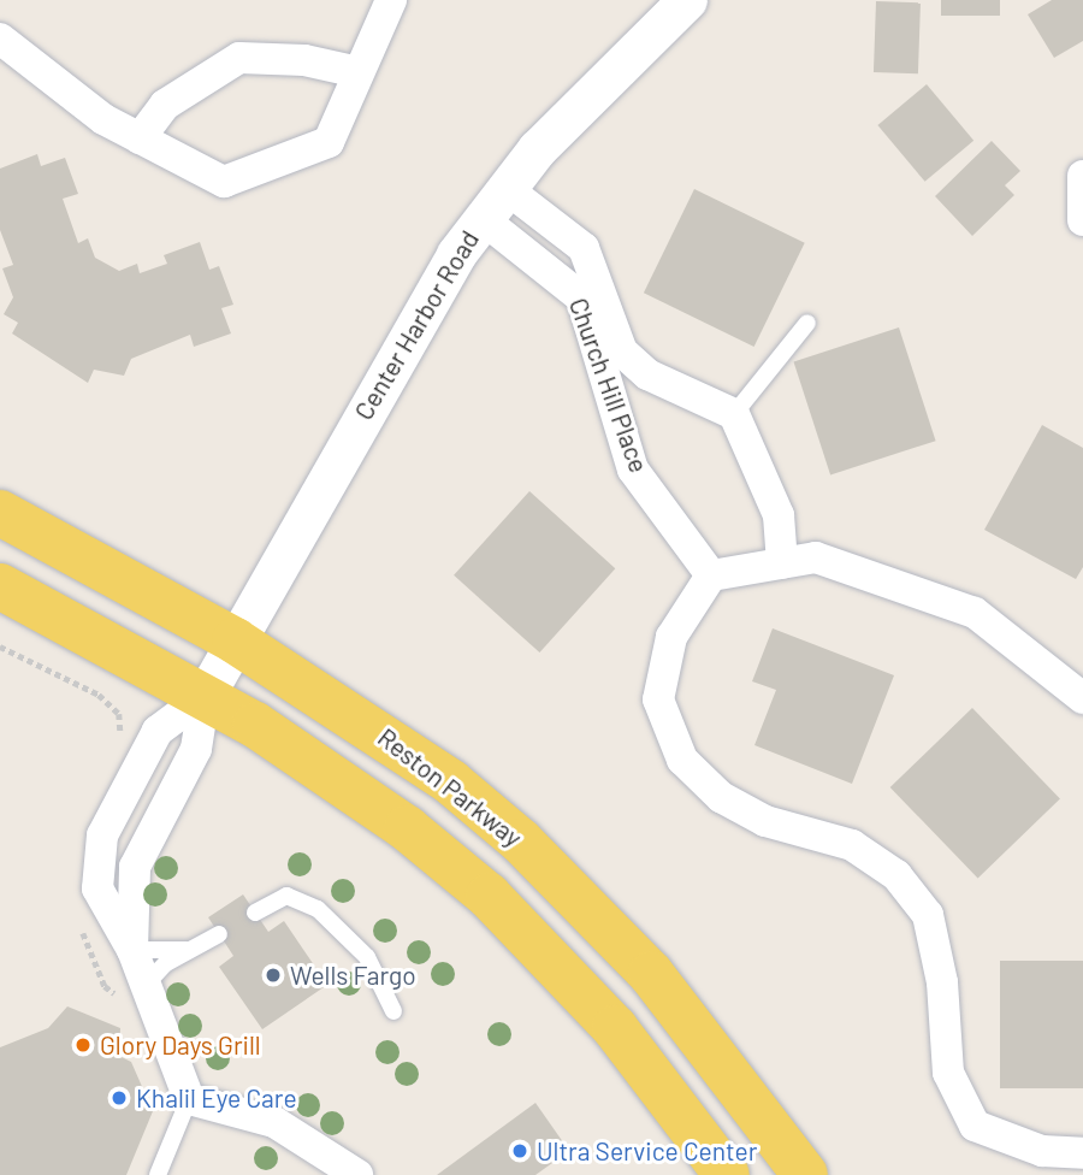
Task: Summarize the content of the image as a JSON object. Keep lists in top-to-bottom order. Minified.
{"streets":{"main road":["Reston Parkway"],"street":["Center Harbor Road","Church Hill Place"]},"crossings":[["Center Harbor Road","Church Hill Place"],["Center Harbor Road","Reston Parkway"]],"places":["Wells Fargo","Glory Days Grill","Khalil Eye Care","Ultra Service Center"]}
